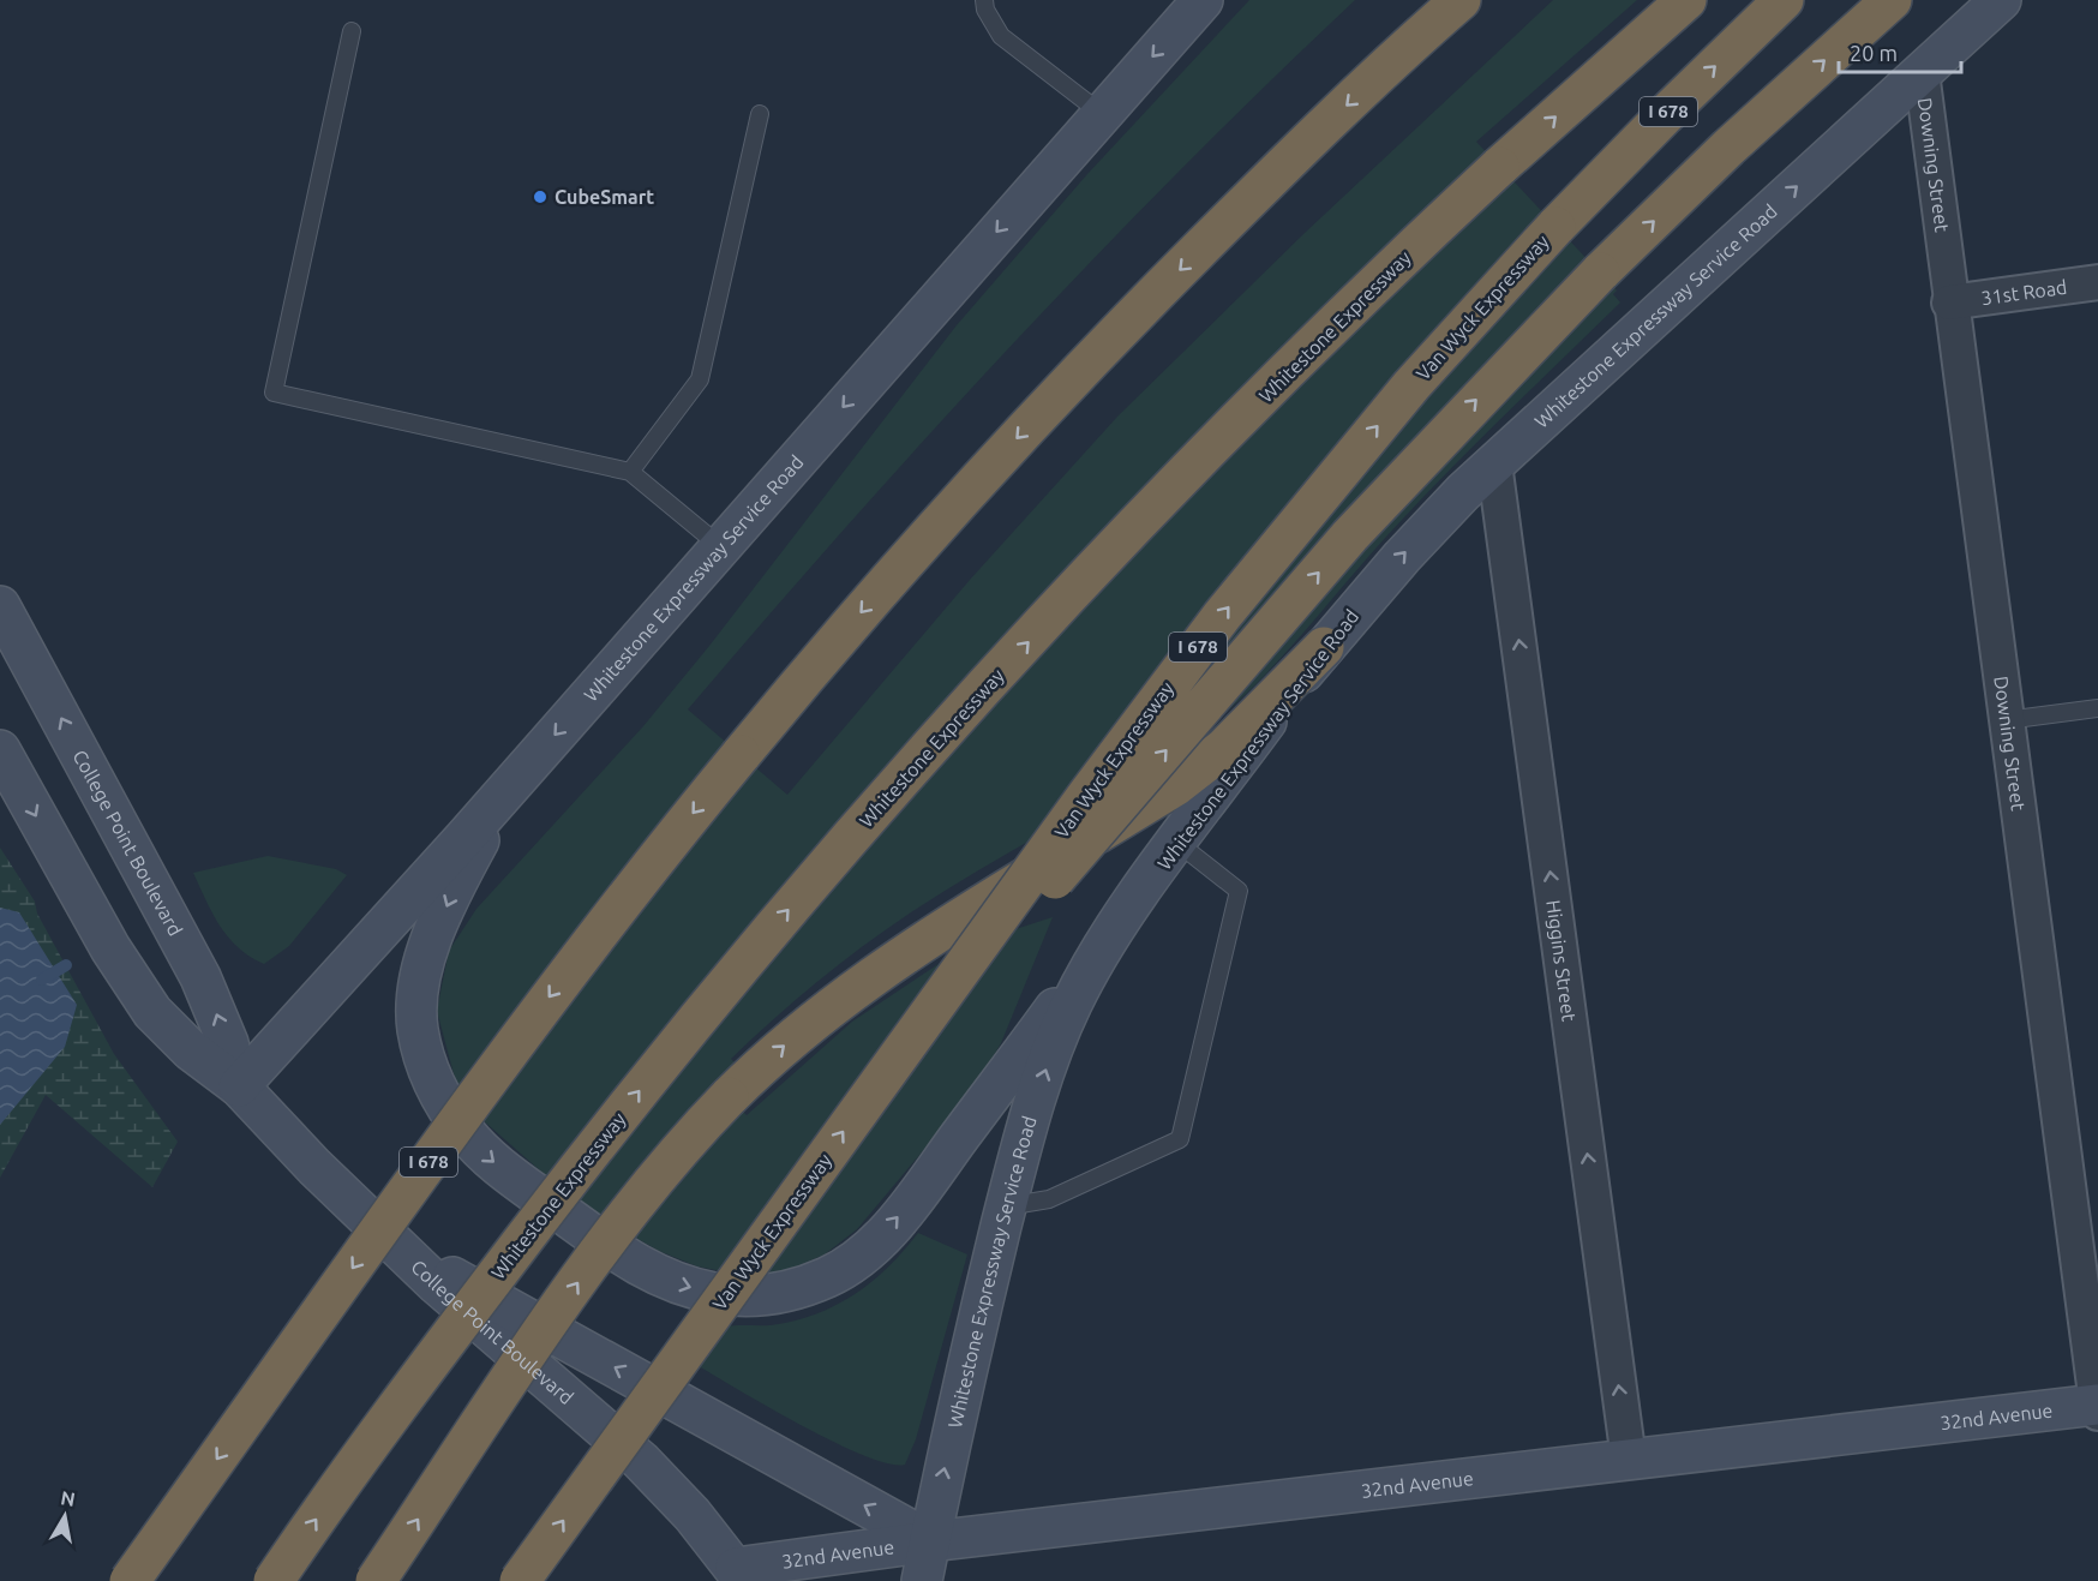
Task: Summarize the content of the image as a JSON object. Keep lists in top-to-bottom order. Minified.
{"streets":{"highway":["I 678","Van Wyck Expressway","Whitestone Expressway"],"main road":["Whitestone Expressway Service Road","College Point Boulevard","32nd Avenue"],"street":["Downing Street","31st Road","Higgins Street"]},"crossings":[["Downing Street","31st Road"],["Downing Street","Whitestone Expressway Service Road"],["Downing Street","32nd Avenue"],["Whitestone Expressway Service Road","College Point Boulevard"],["Whitestone Expressway Service Road","Higgins Street"],["Whitestone Expressway Service Road","32nd Avenue"],["College Point Boulevard","32nd Avenue"],["Higgins Street","32nd Avenue"]],"one_way":["Higgins Street"],"places":["CubeSmart"],"scale_bar":"20 m","north":"top"}
